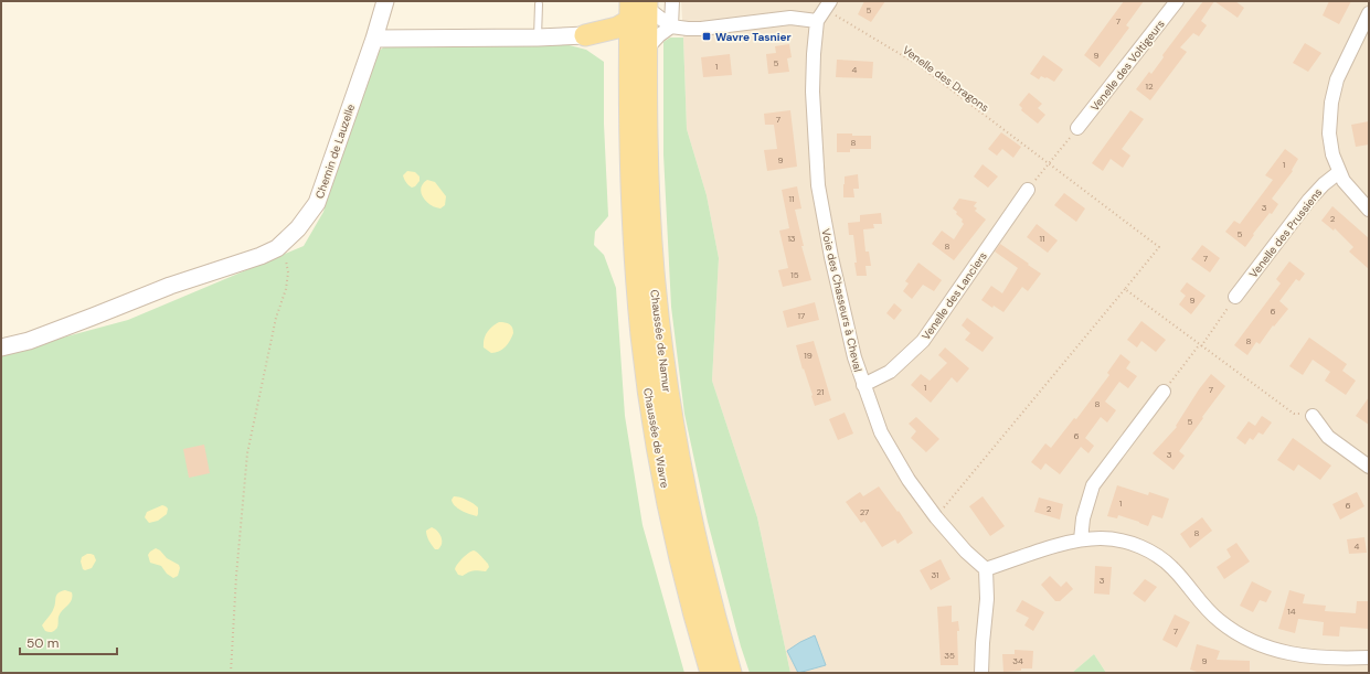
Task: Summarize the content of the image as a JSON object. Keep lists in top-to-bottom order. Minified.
{"streets":{"main road":["Chaussée de Namur","Chaussée de Wavre"],"street":["Venelle des Voltigeurs","Chemin de Lauzelle","Venelle des Prussiens","Venelle des Lanciers","Voie des Chasseurs à Cheval"],"path":["Venelle des Dragons"]},"crossings":[["Venelle des Lanciers","Voie des Chasseurs à Cheval"],["Chaussée de Namur","Chaussée de Wavre"]],"places":{"transit":["Wavre Tasnier"]},"house_numbers":["5","7","9","5","1","4","12","7","8","9","1","11","3","2","5","13","11","8","7","15","9","6","17","8","19","1","7","21","8","5","6","3","1","6","2","27","8","4","31","3","14","7","35","34","9"],"scale_bar":"50 m"}
